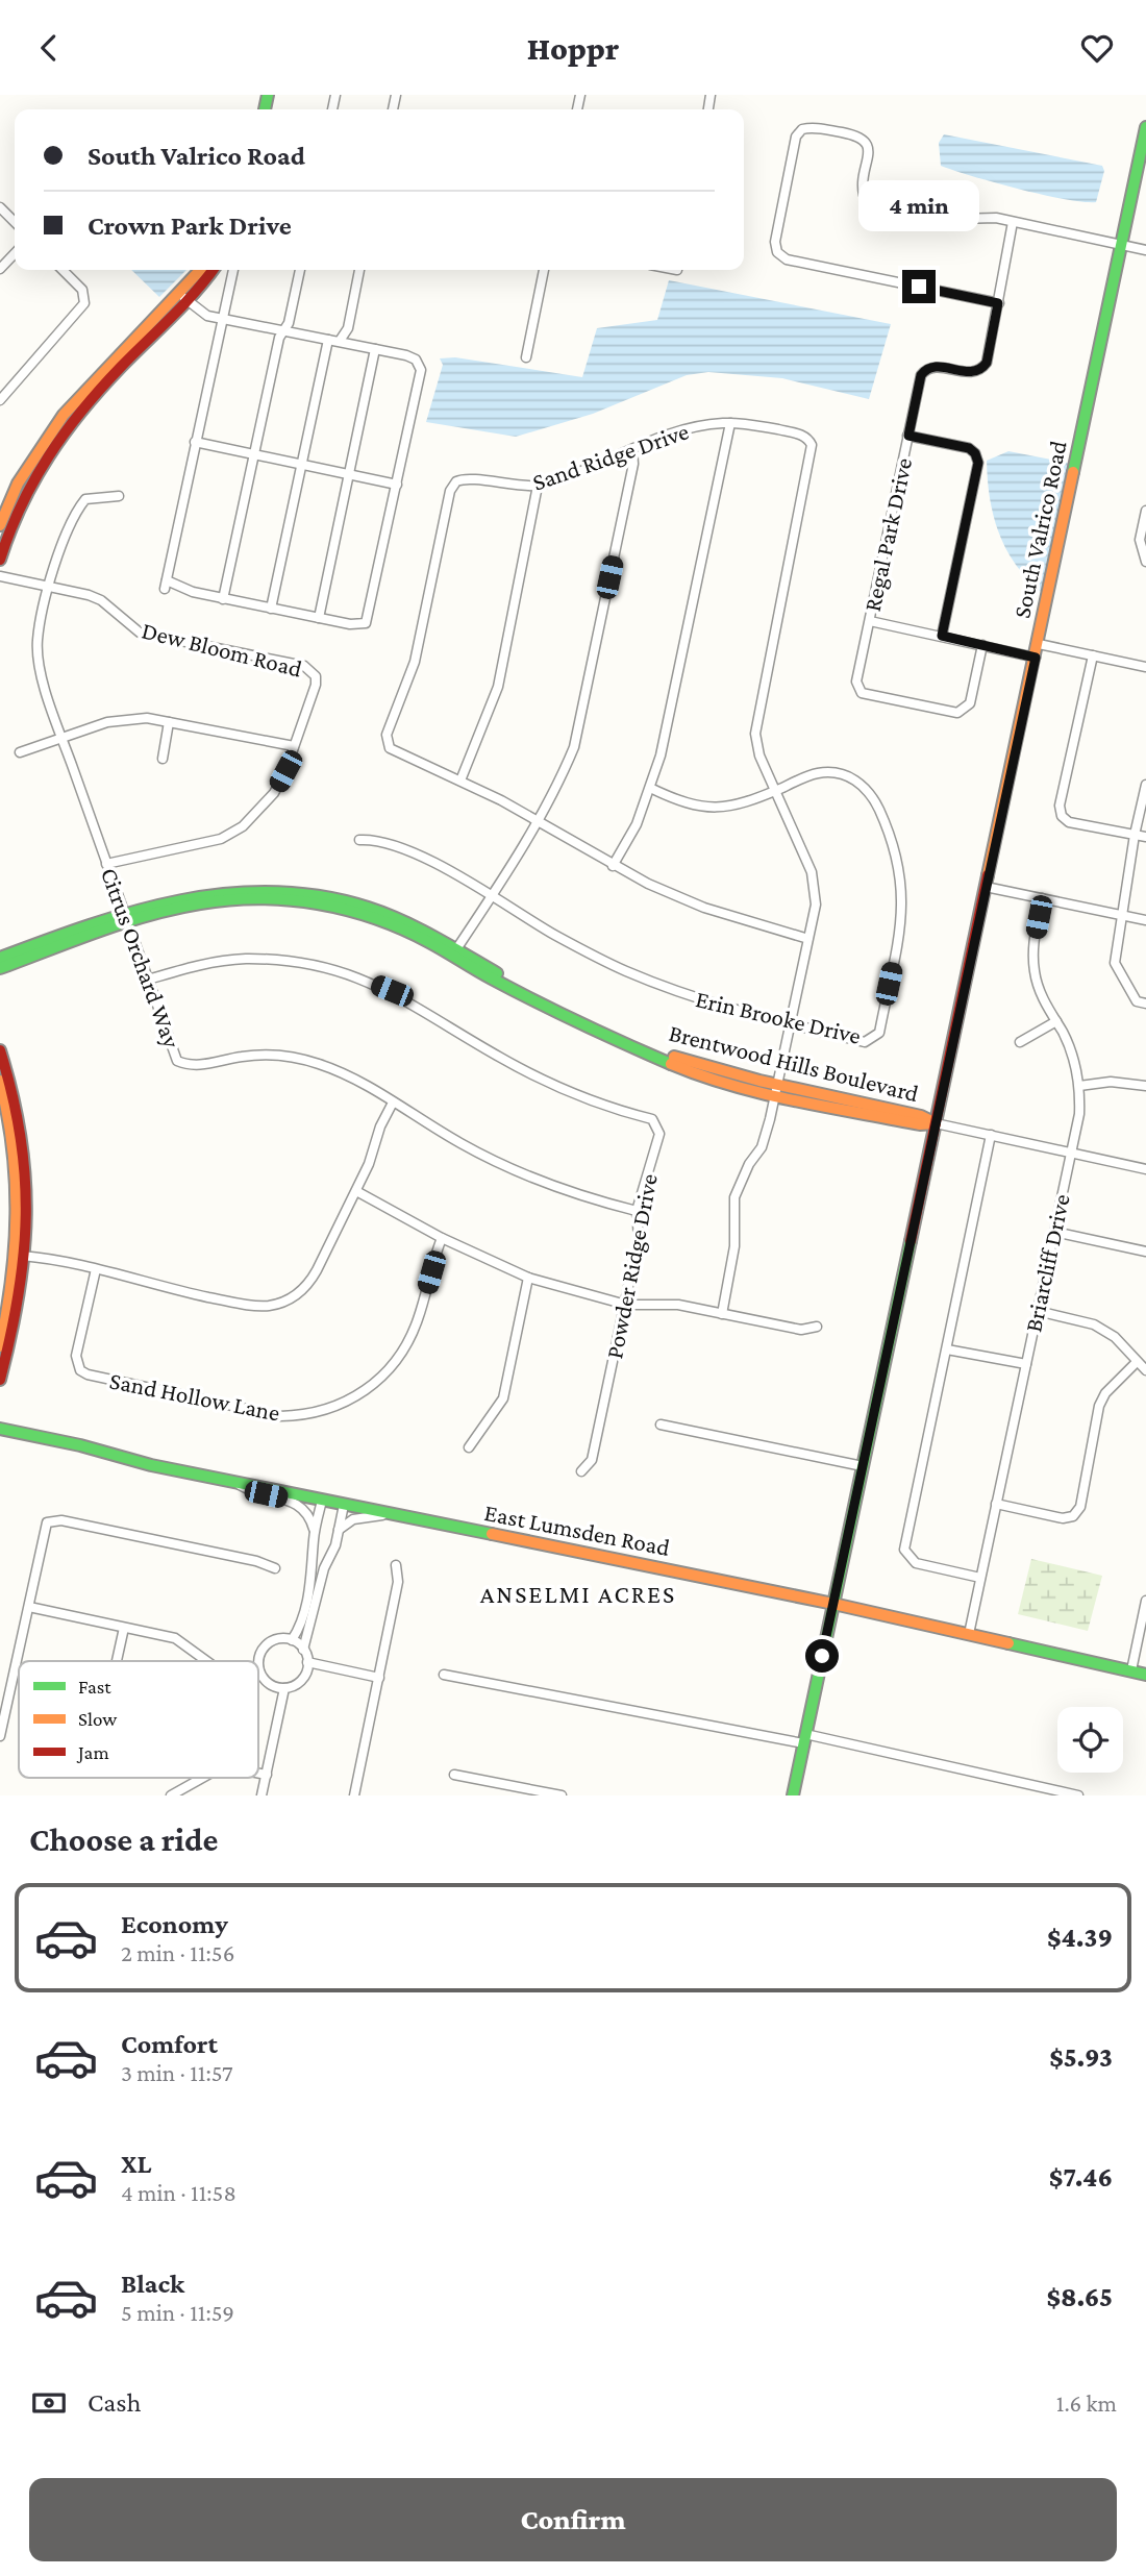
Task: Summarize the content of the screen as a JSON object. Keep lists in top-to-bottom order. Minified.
{"streets":{"street":["Sand Ridge Drive","South Valrico Road","Regal Park Drive","Dew Bloom Road","Citrus Orchard Way","Erin Brooke Drive","Brentwood Hills Boulevard","Briarcliff Drive","Powder Ridge Drive","Sand Hollow Lane","East Lumsden Road"]},"crossings":[["Sand Ridge Drive","Erin Brooke Drive"],["Sand Ridge Drive","Brentwood Hills Boulevard"],["South Valrico Road","Brentwood Hills Boulevard"],["South Valrico Road","East Lumsden Road"],["Dew Bloom Road","Citrus Orchard Way"],["Citrus Orchard Way","Brentwood Hills Boulevard"],["Citrus Orchard Way","Powder Ridge Drive"],["Briarcliff Drive","East Lumsden Road"]],"districts":["ANSELMI ACRES"],"legend":["Fast","Slow","Jam"],"page":{"header":"Hoppr","banner":["South Valrico Road","Crown Park Drive"],"bubble":"4 min","heading":"Choose a ride","list":[{"name":"Economy","note":"2 min · 11:56","value":"$4.39"},{"name":"Comfort","note":"3 min · 11:57","value":"$5.93"},{"name":"XL","note":"4 min · 11:58","value":"$7.46"},{"name":"Black","note":"5 min · 11:59","value":"$8.65"}],"pay":["Cash","1.6 km"],"buttons":"Confirm"}}
